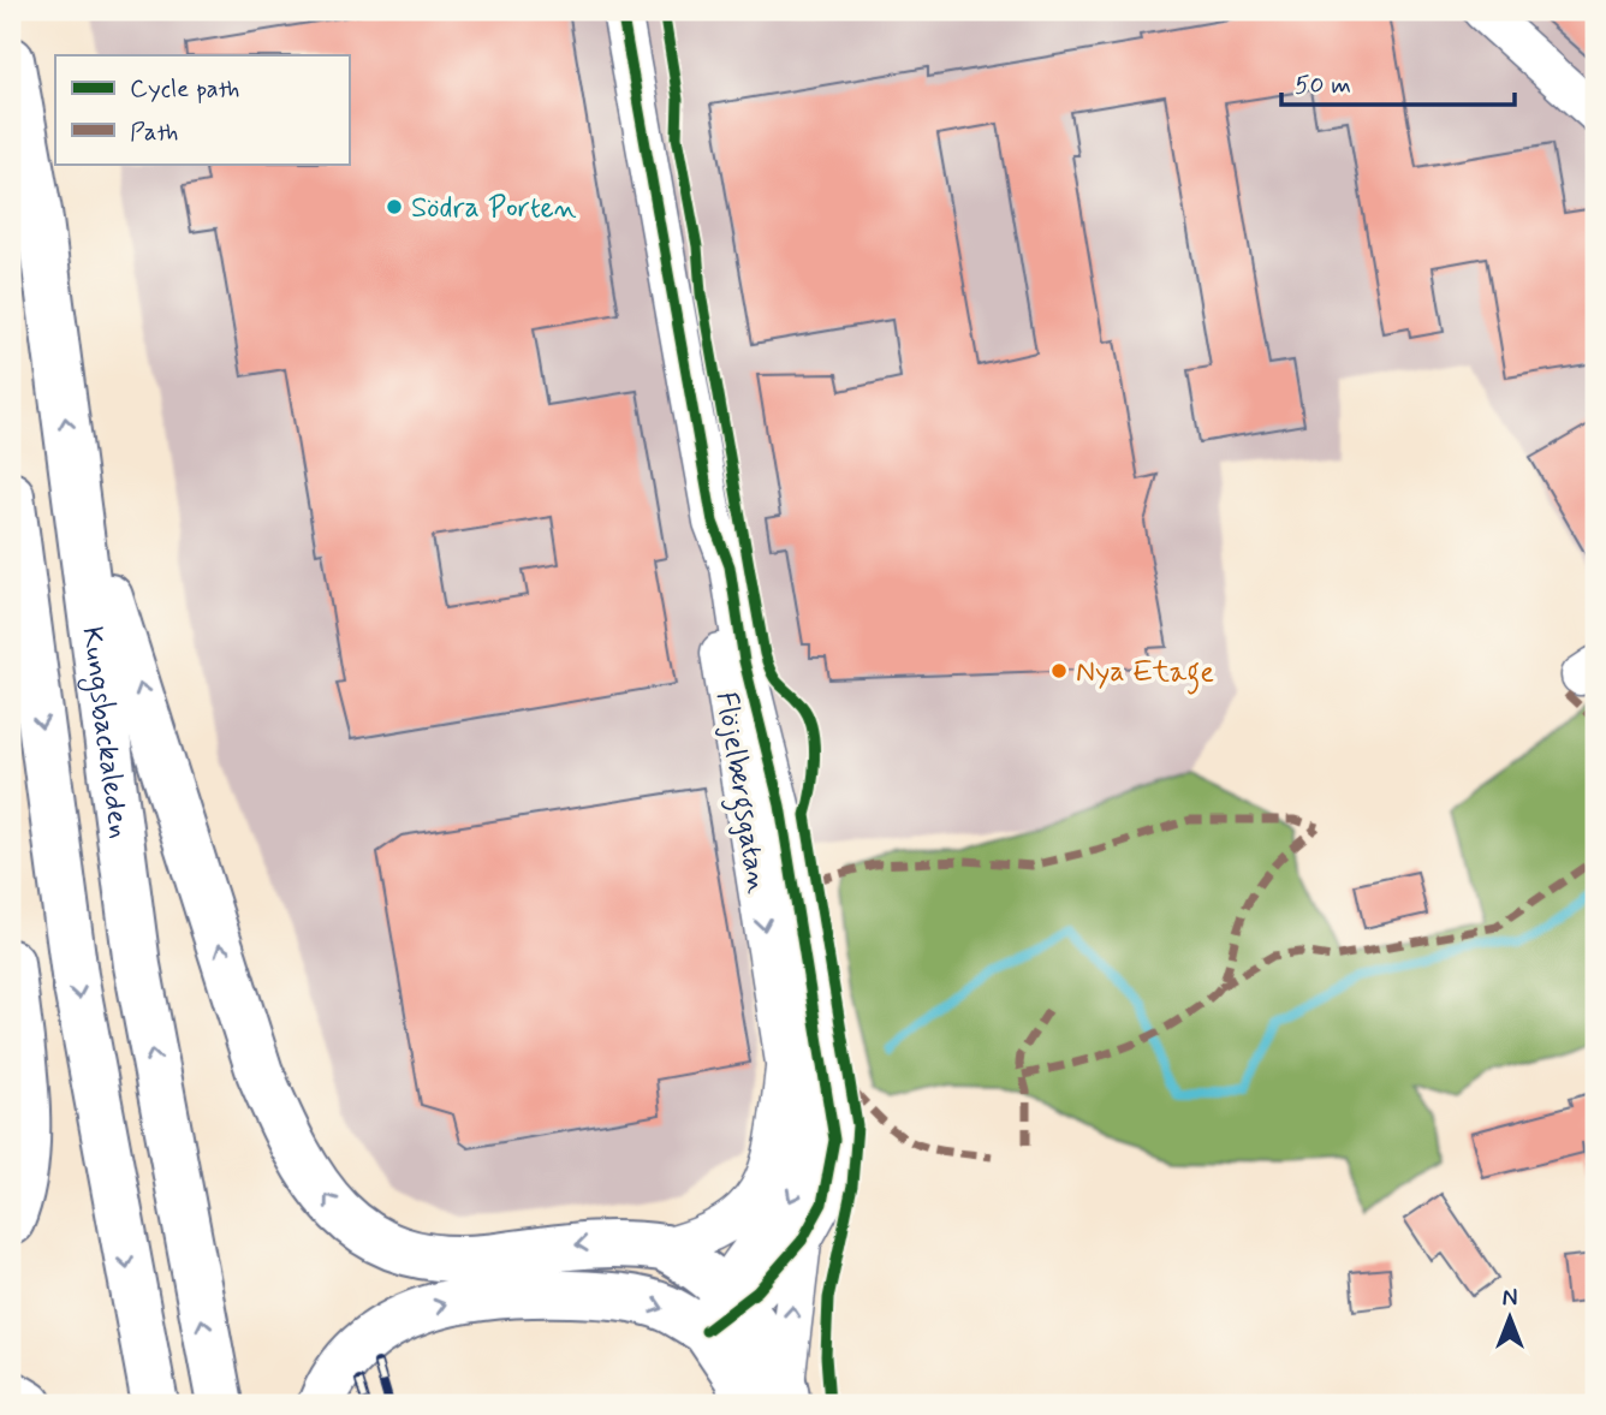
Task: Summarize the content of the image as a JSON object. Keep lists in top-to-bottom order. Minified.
{"streets":{"main road":["Kungsbackaleden","Flöjelbergsgatan"]},"places":["Södra Porten","Nya Etage"],"legend":["Cycle path","Path"],"scale_bar":"50 m","north":"top"}
